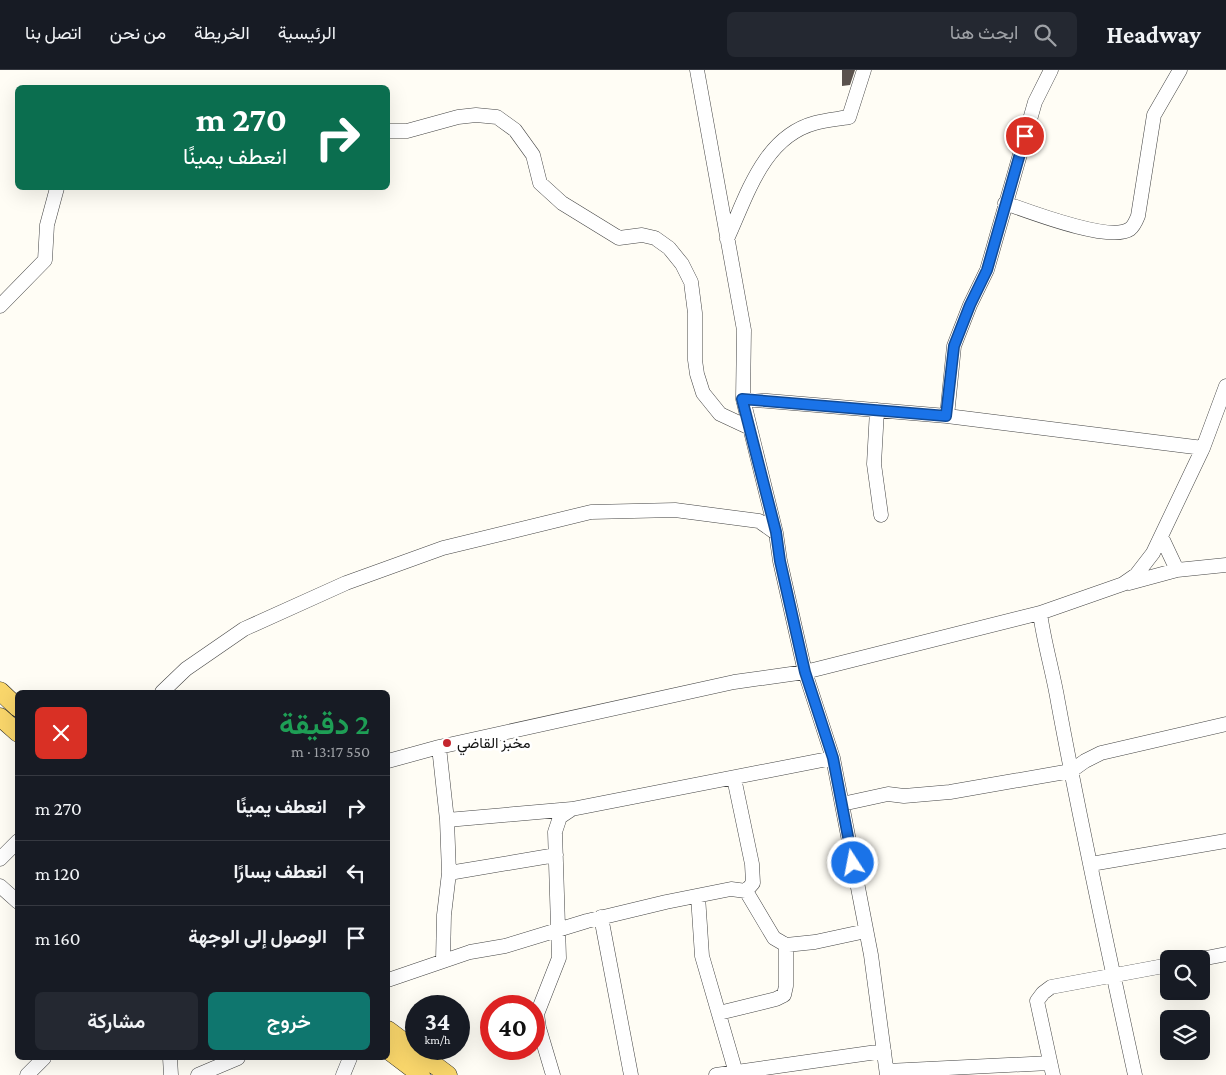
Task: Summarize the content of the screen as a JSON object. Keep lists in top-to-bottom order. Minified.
{"places":["مخبز القاضي"],"page":{"header":"Headway","search":"ابحث هنا","nav":["الرئيسية","الخريطة","من نحن","اتصل بنا"],"turn":["270 m","انعطف يمينًا"],"heading":["2 دقيقة","550 m · 13:17"],"list":[{"name":"انعطف يمينًا","value":"270 m"},{"name":"انعطف يسارًا","value":"120 m"},{"name":"الوصول إلى الوجهة","value":"160 m"}],"buttons":["خروج","مشاركة"],"speed":"34 km/h","limit":"40"}}
